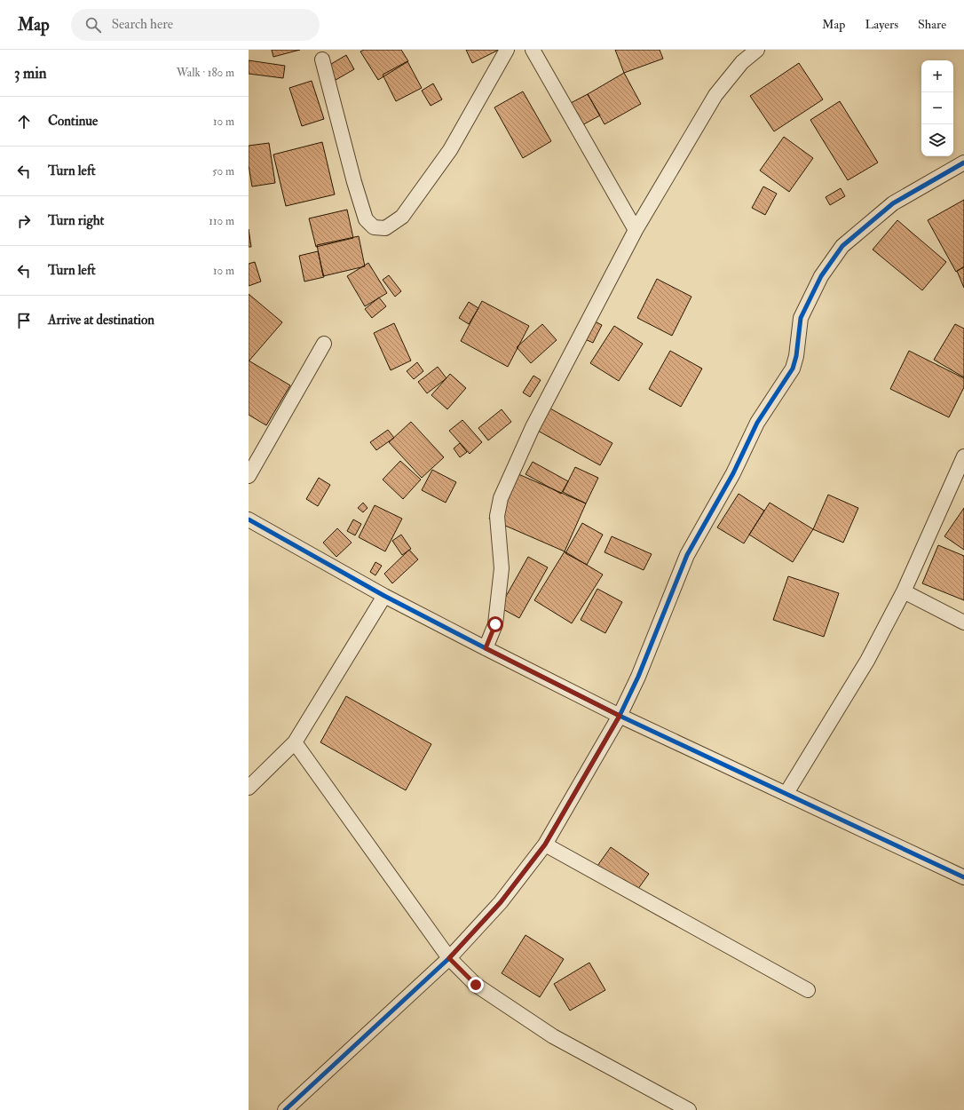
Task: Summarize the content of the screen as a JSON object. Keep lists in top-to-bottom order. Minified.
{"page":{"header":"Map","search":"Search here","nav":["Map","Layers","Share"],"heading":["3 min","Walk · 180 m"],"map_buttons":["+","−"],"list":[["Continue","10 m"],["Turn left","50 m"],["Turn right","110 m"],["Turn left","10 m"],"Arrive at destination"]}}
